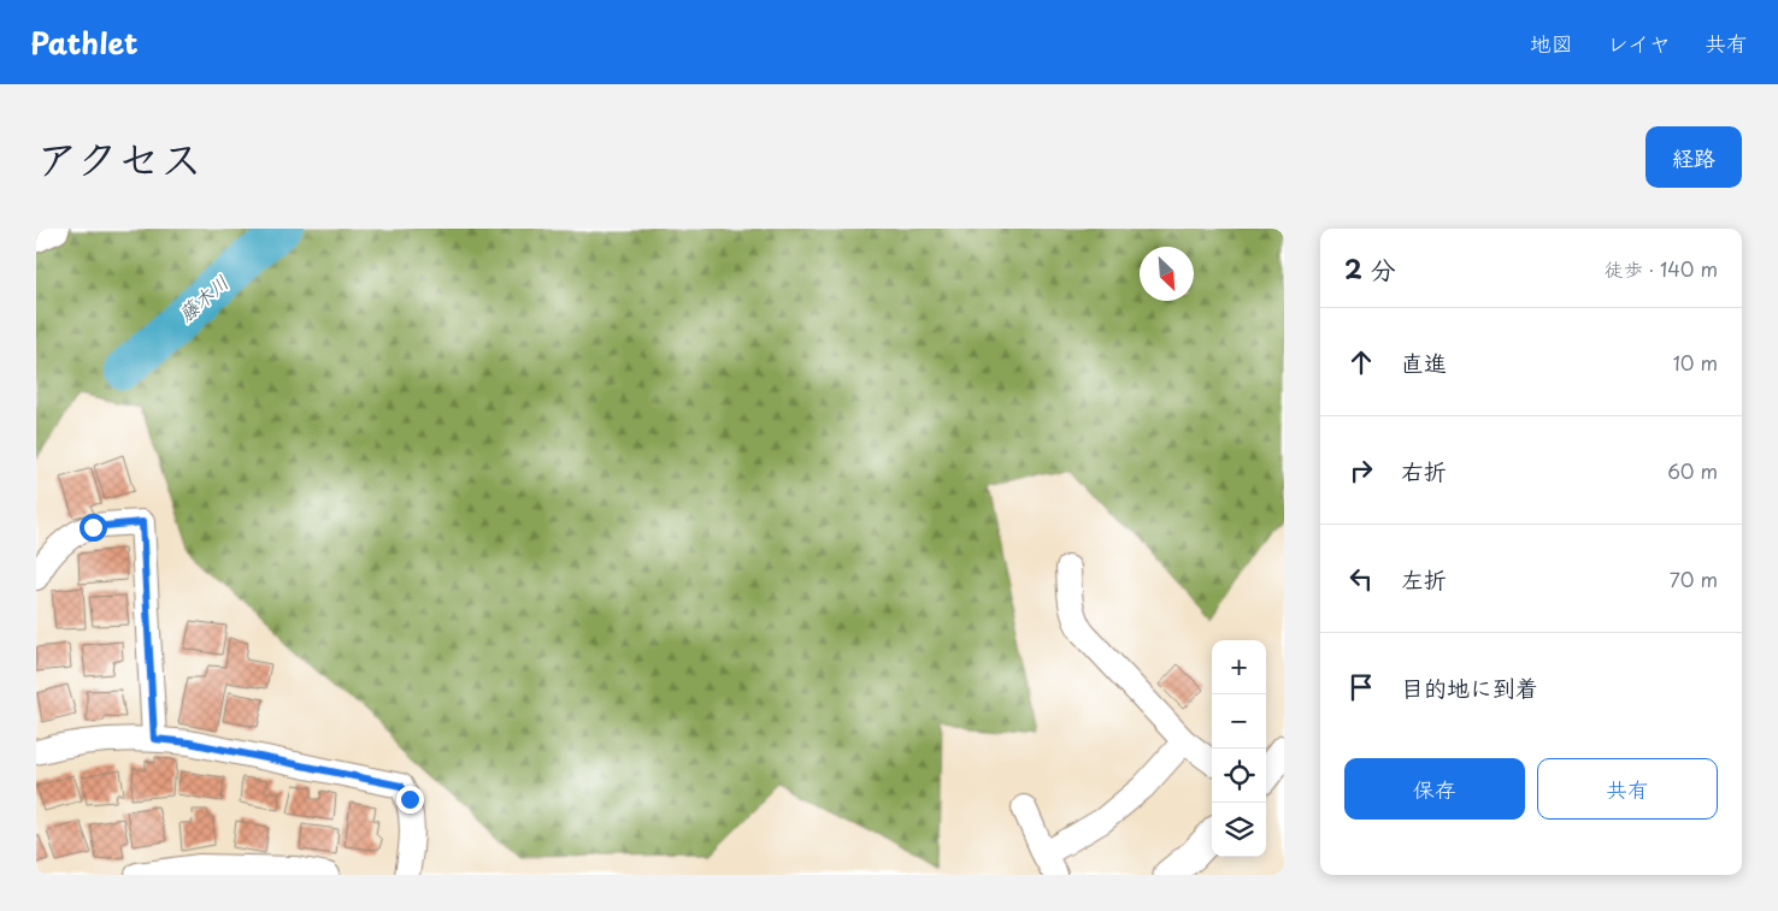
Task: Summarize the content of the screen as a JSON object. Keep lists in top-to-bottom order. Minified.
{"water":["藤木川"],"north":"bottom right","page":{"header":"Pathlet","nav":["地図","レイヤ","共有"],"title":"アクセス","buttons":["経路",["保存","共有"]],"heading":["2 分","徒歩 · 140 m"],"list":[["直進","10 m"],["右折","60 m"],["左折","70 m"],"目的地に到着"],"map_buttons":["+","−"]}}
